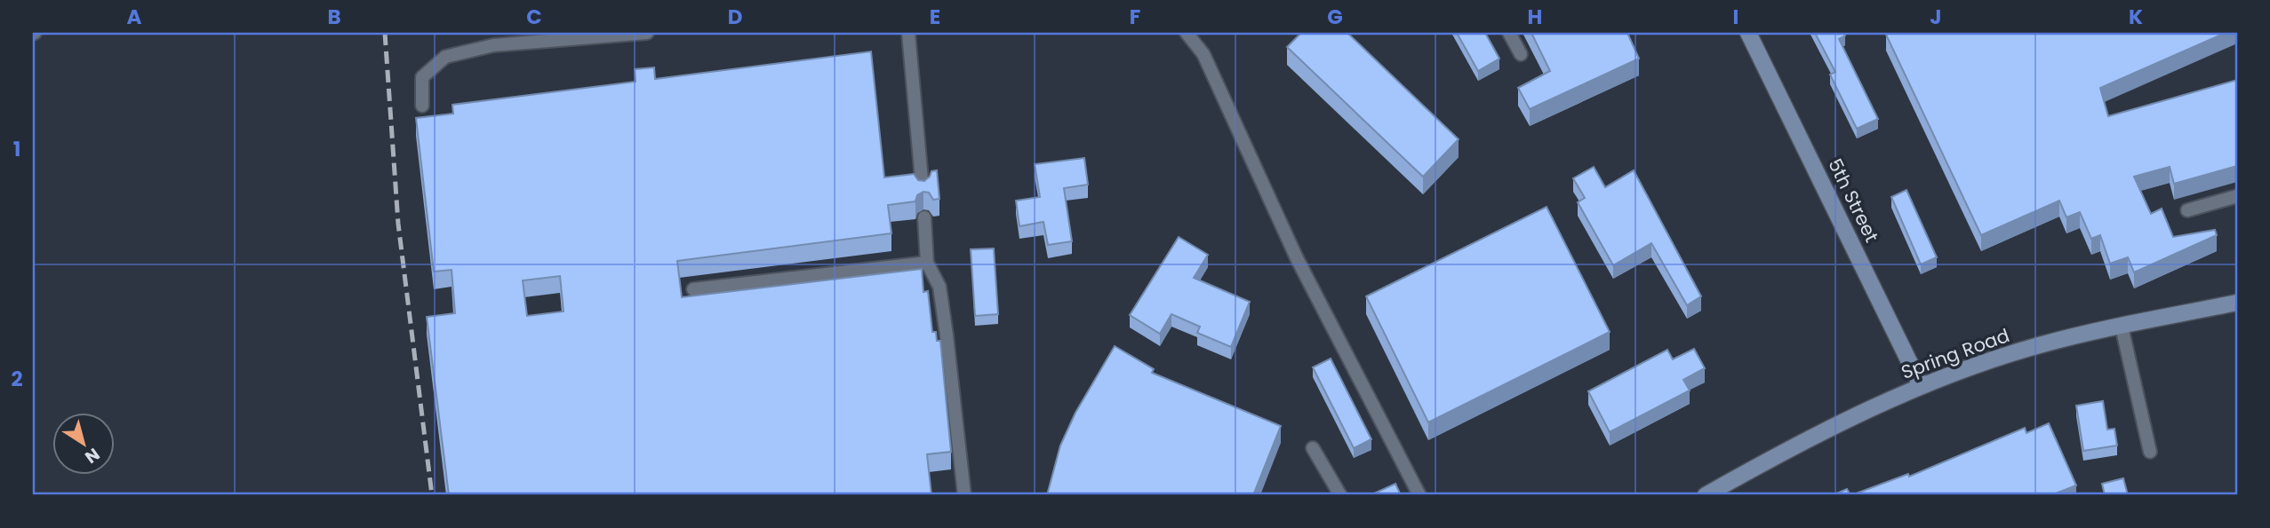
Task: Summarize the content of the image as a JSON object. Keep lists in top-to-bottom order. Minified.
{"streets":{"main road":["5th Street","Spring Road"]},"crossings":[["5th Street","Spring Road"]],"north":"bottom right","grid":{"columns":["A","B","C","D","E","F","G","H","I","J","K"],"rows":["1","2"]}}
